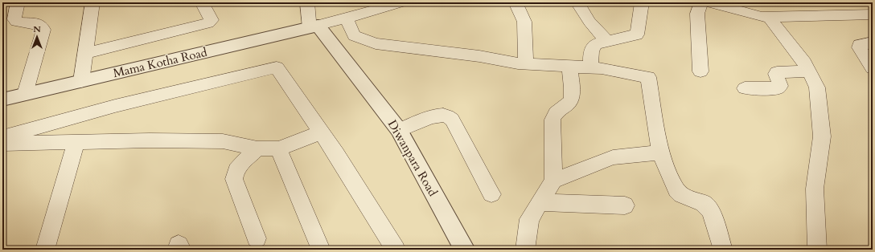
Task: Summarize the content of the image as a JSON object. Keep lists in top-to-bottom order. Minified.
{"streets":{"street":["Mama Kotha Road","Diwanpara Road"]},"crossings":[["Mama Kotha Road","Diwanpara Road"]],"north":"top"}
